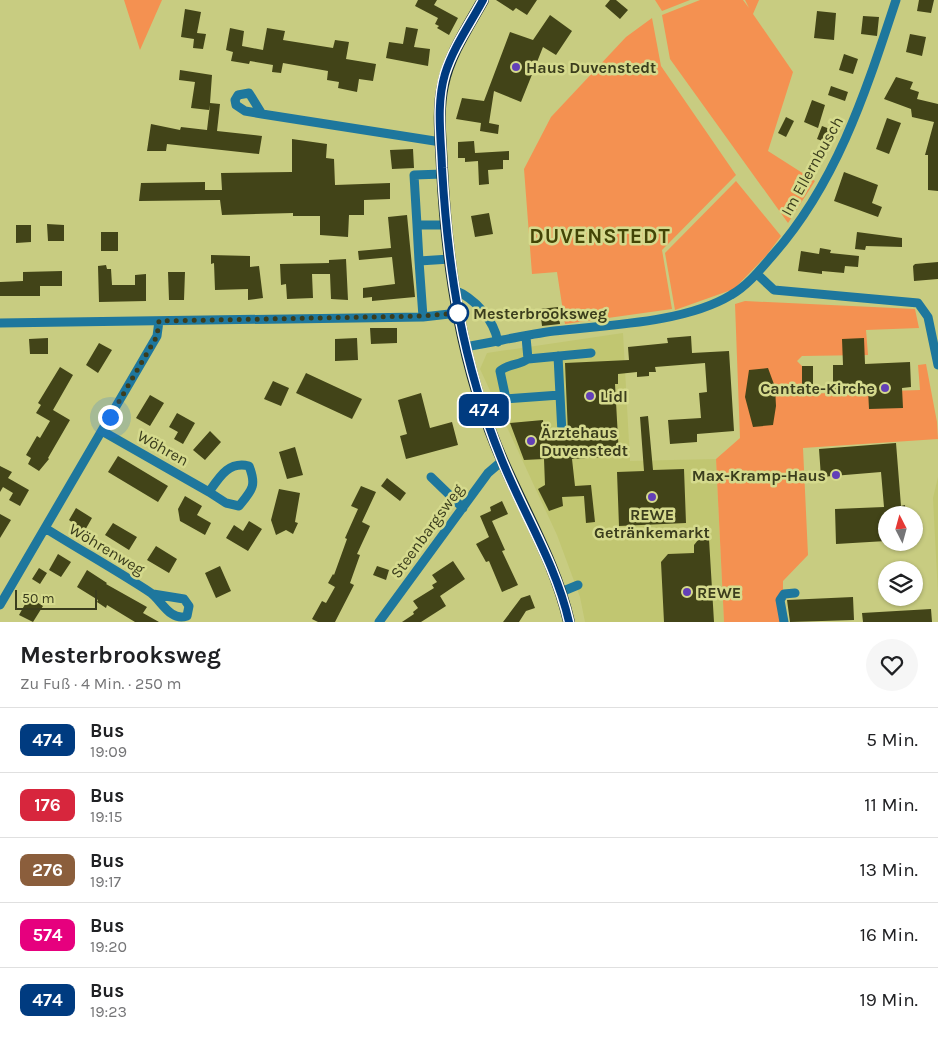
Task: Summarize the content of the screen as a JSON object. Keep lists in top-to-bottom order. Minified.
{"streets":{"street":["Im Ellernbusch","Wöhren","Steenbargsweg","Wöhrenweg"]},"districts":["DUVENSTEDT"],"places":["Haus Duvenstedt","Mesterbrooksweg","Cantate-Kirche","Lidl","Ärztehaus Duvenstedt","Max-Kramp-Haus","REWE Getränkemarkt","REWE"],"lines":["bus line 474"],"scale_bar":"50 m","north":"top","page":{"on_map":"474","scale":"50 m","heading":["Mesterbrooksweg","Zu Fuß · 4 Min. · 250 m"],"list":[{"mark":"474","name":"Bus","note":"19:09","value":"5 Min."},{"mark":"176","name":"Bus","note":"19:15","value":"11 Min."},{"mark":"276","name":"Bus","note":"19:17","value":"13 Min."},{"mark":"574","name":"Bus","note":"19:20","value":"16 Min."},{"mark":"474","name":"Bus","note":"19:23","value":"19 Min."}]}}
